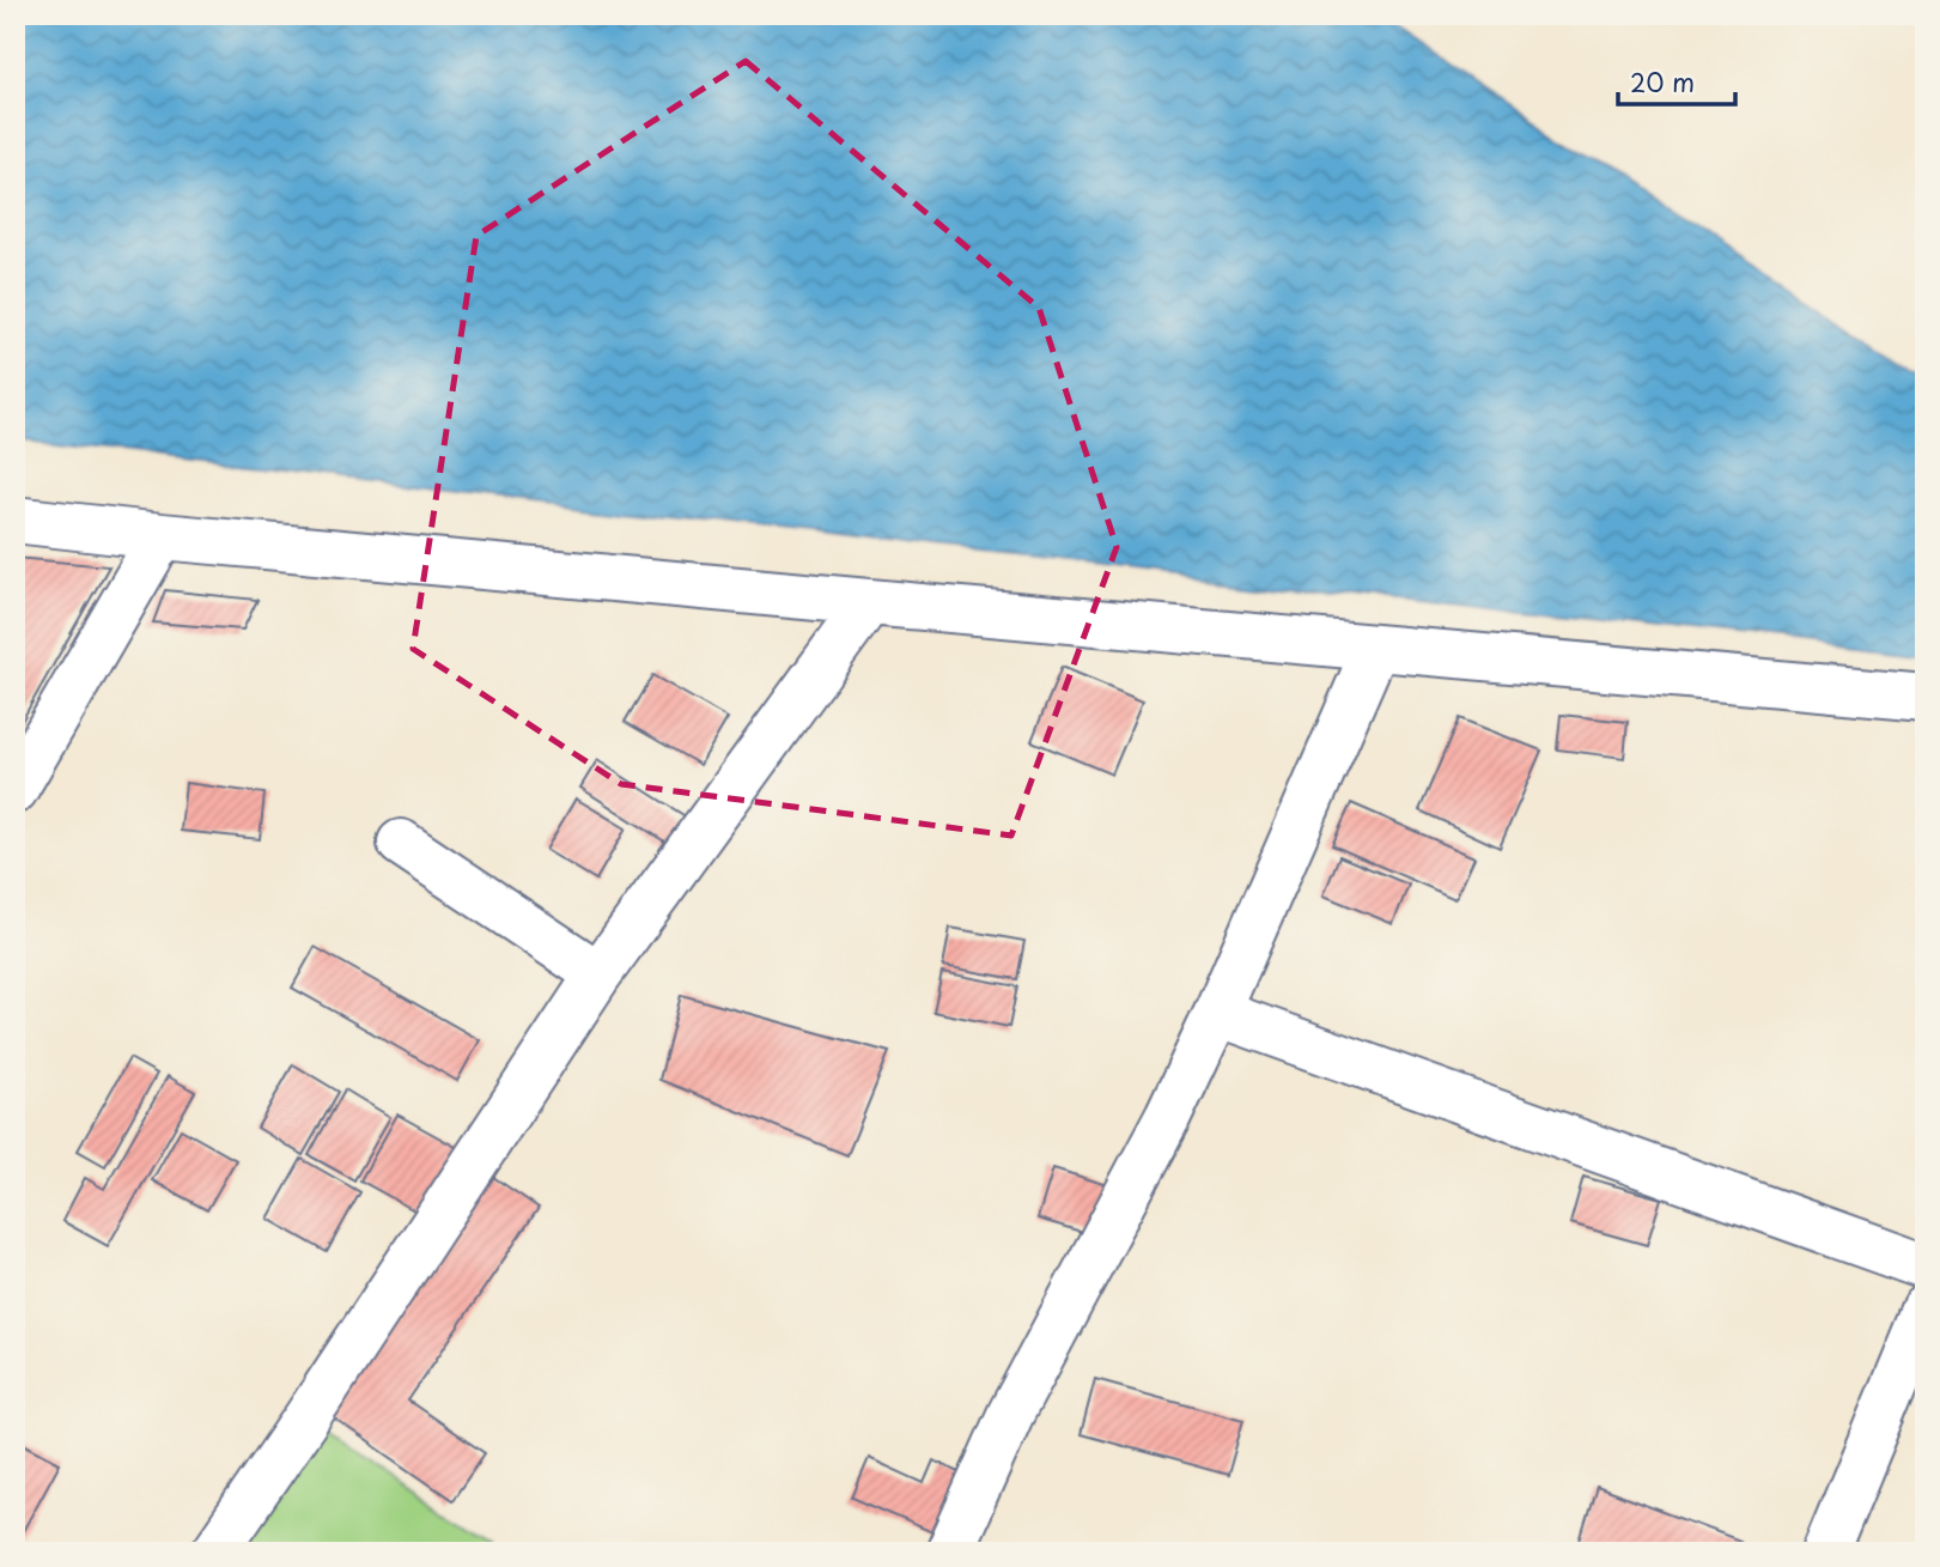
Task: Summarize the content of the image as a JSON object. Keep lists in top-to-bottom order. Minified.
{"scale_bar":"20 m"}
